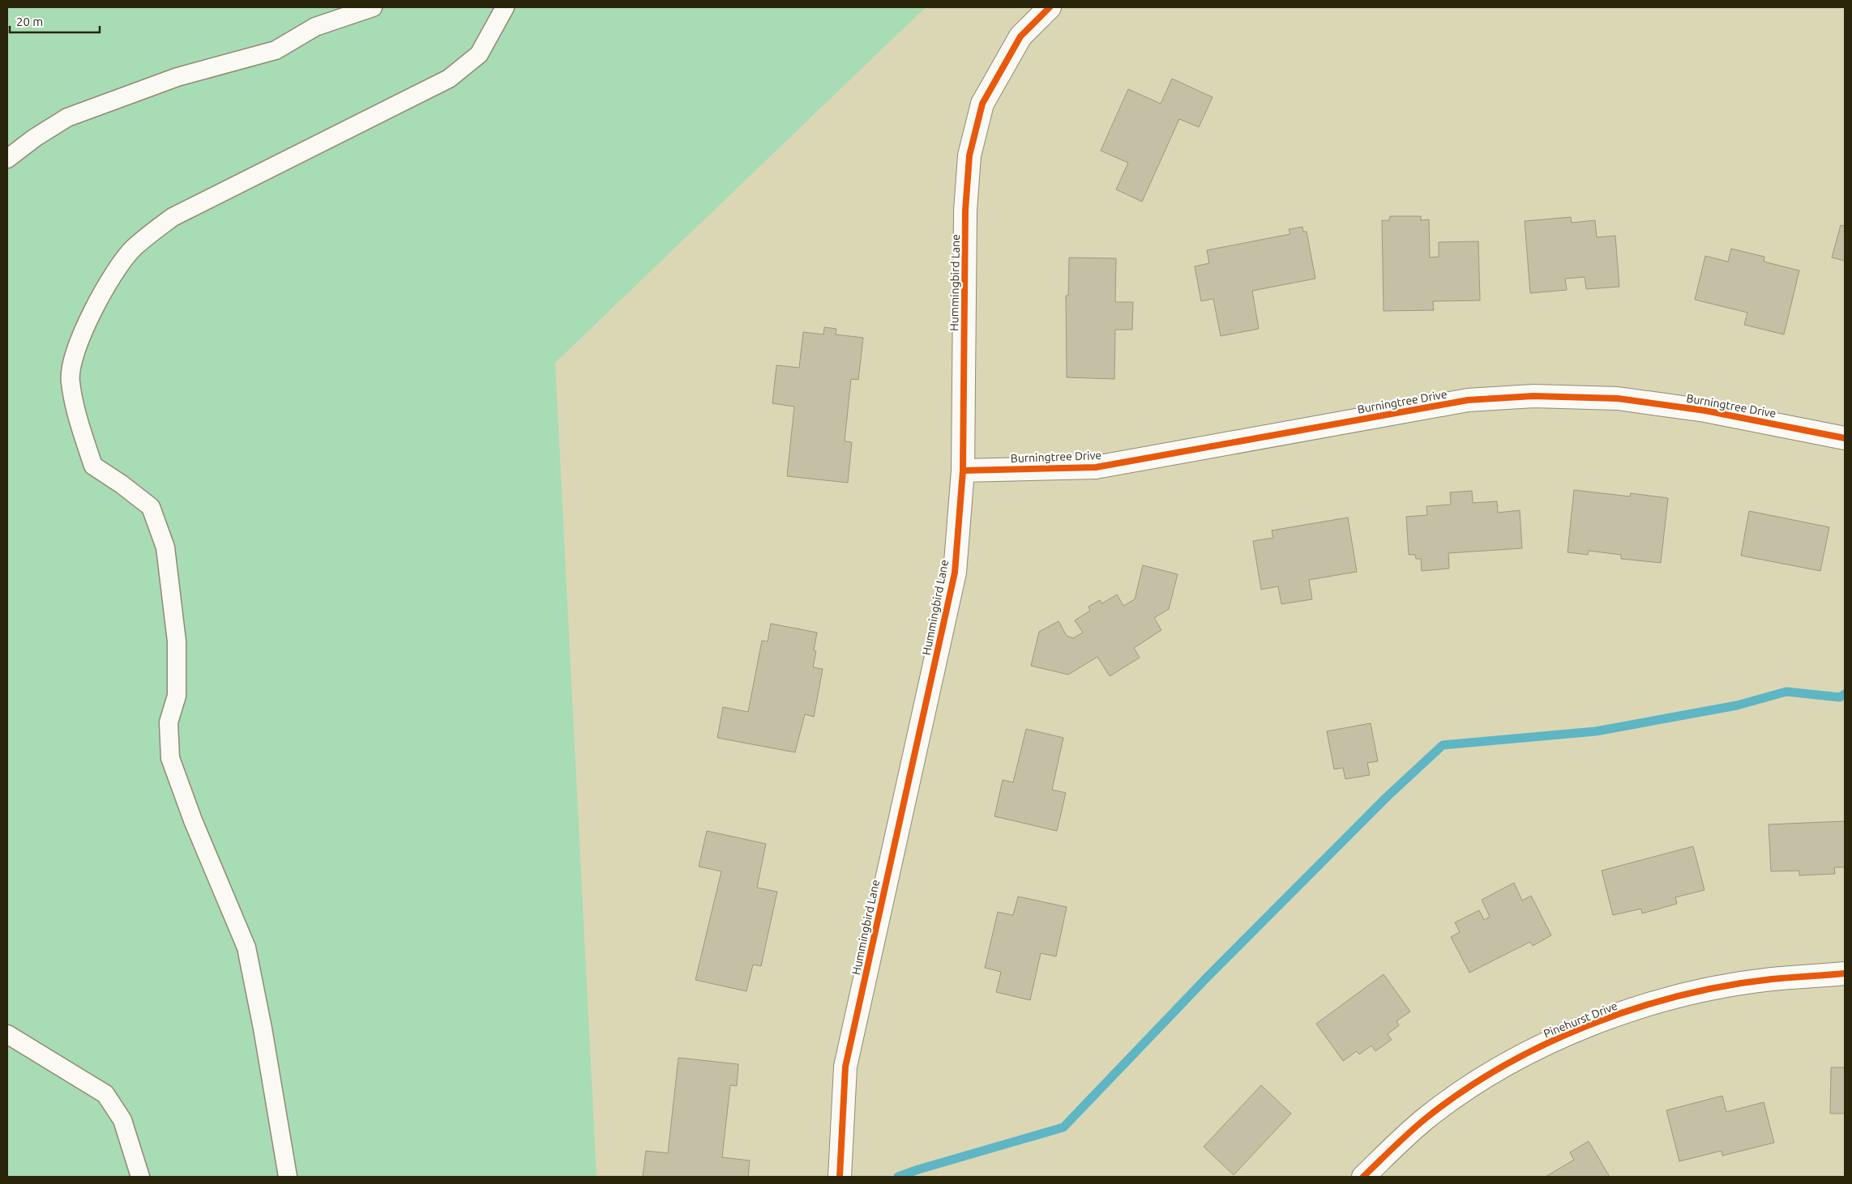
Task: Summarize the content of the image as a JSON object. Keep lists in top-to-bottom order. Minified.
{"streets":{"street":["Hummingbird Lane","Burningtree Drive","Pinehurst Drive"]},"crossings":[["Hummingbird Lane","Burningtree Drive"]],"scale_bar":"20 m"}
